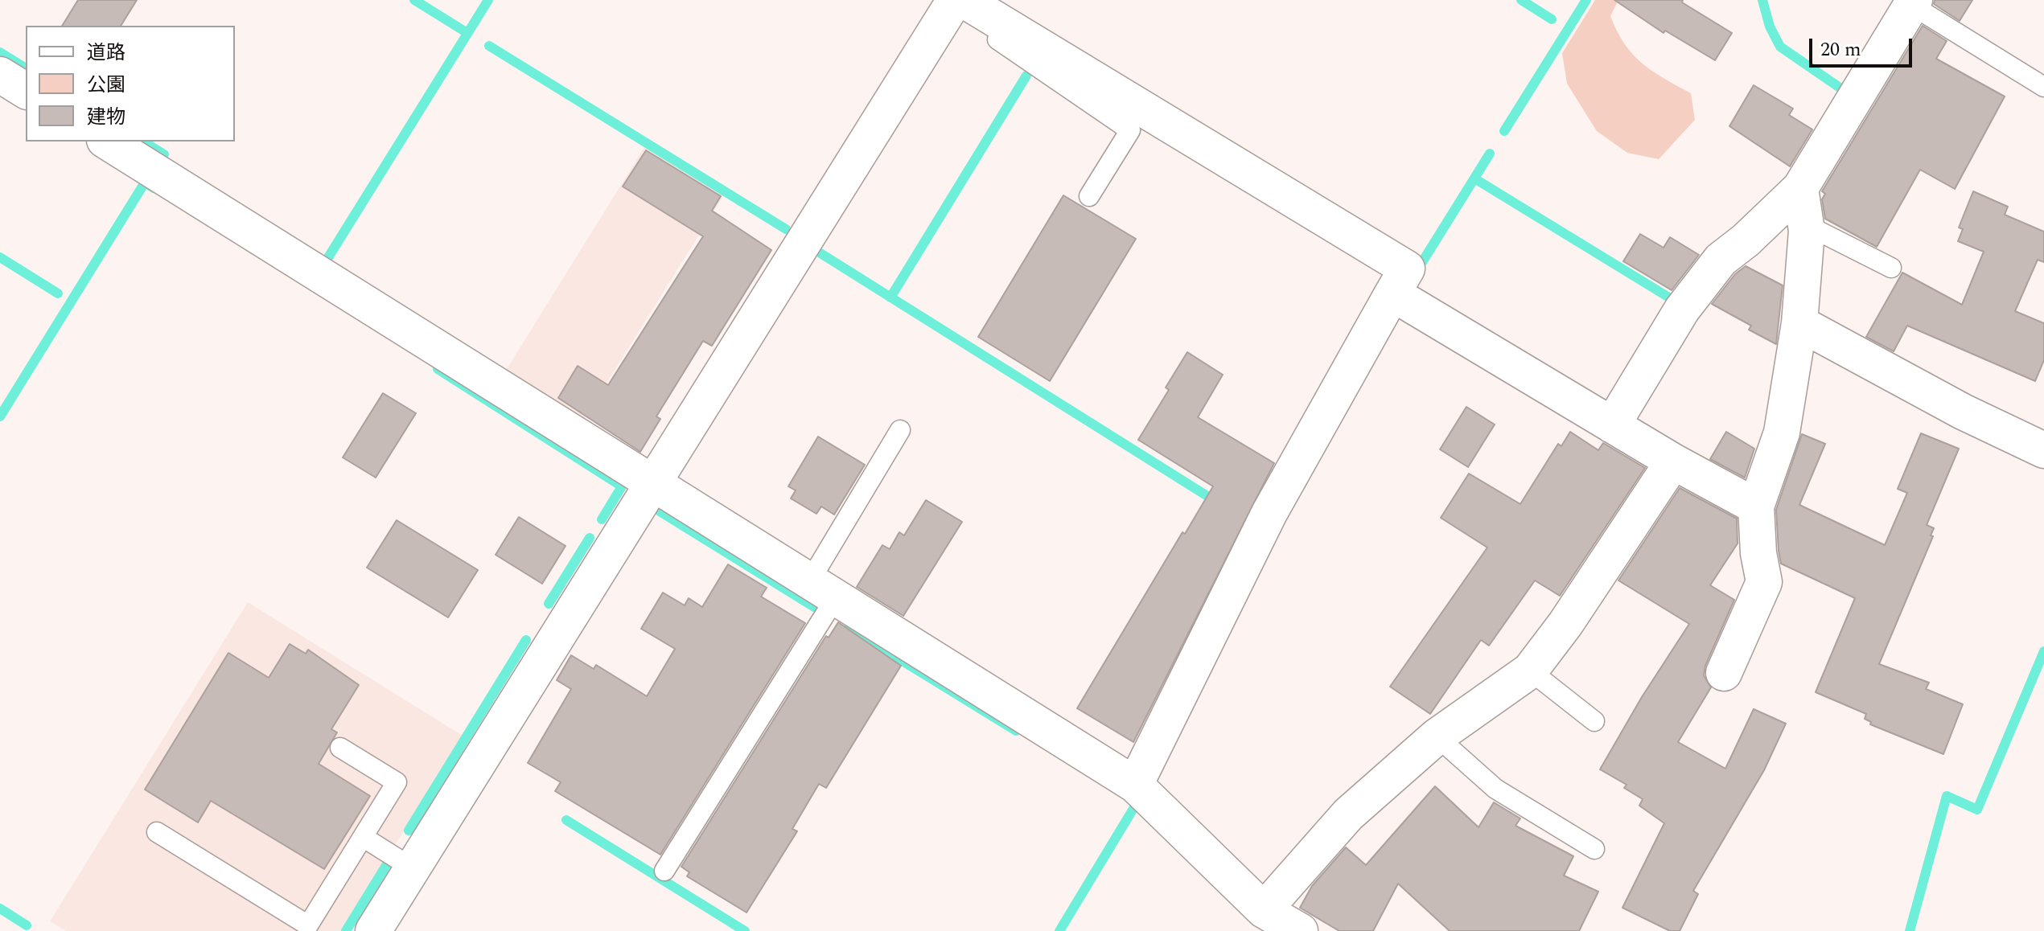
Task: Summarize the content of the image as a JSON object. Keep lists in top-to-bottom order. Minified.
{"legend":["道路","公園","建物"],"scale_bar":"20 m"}
